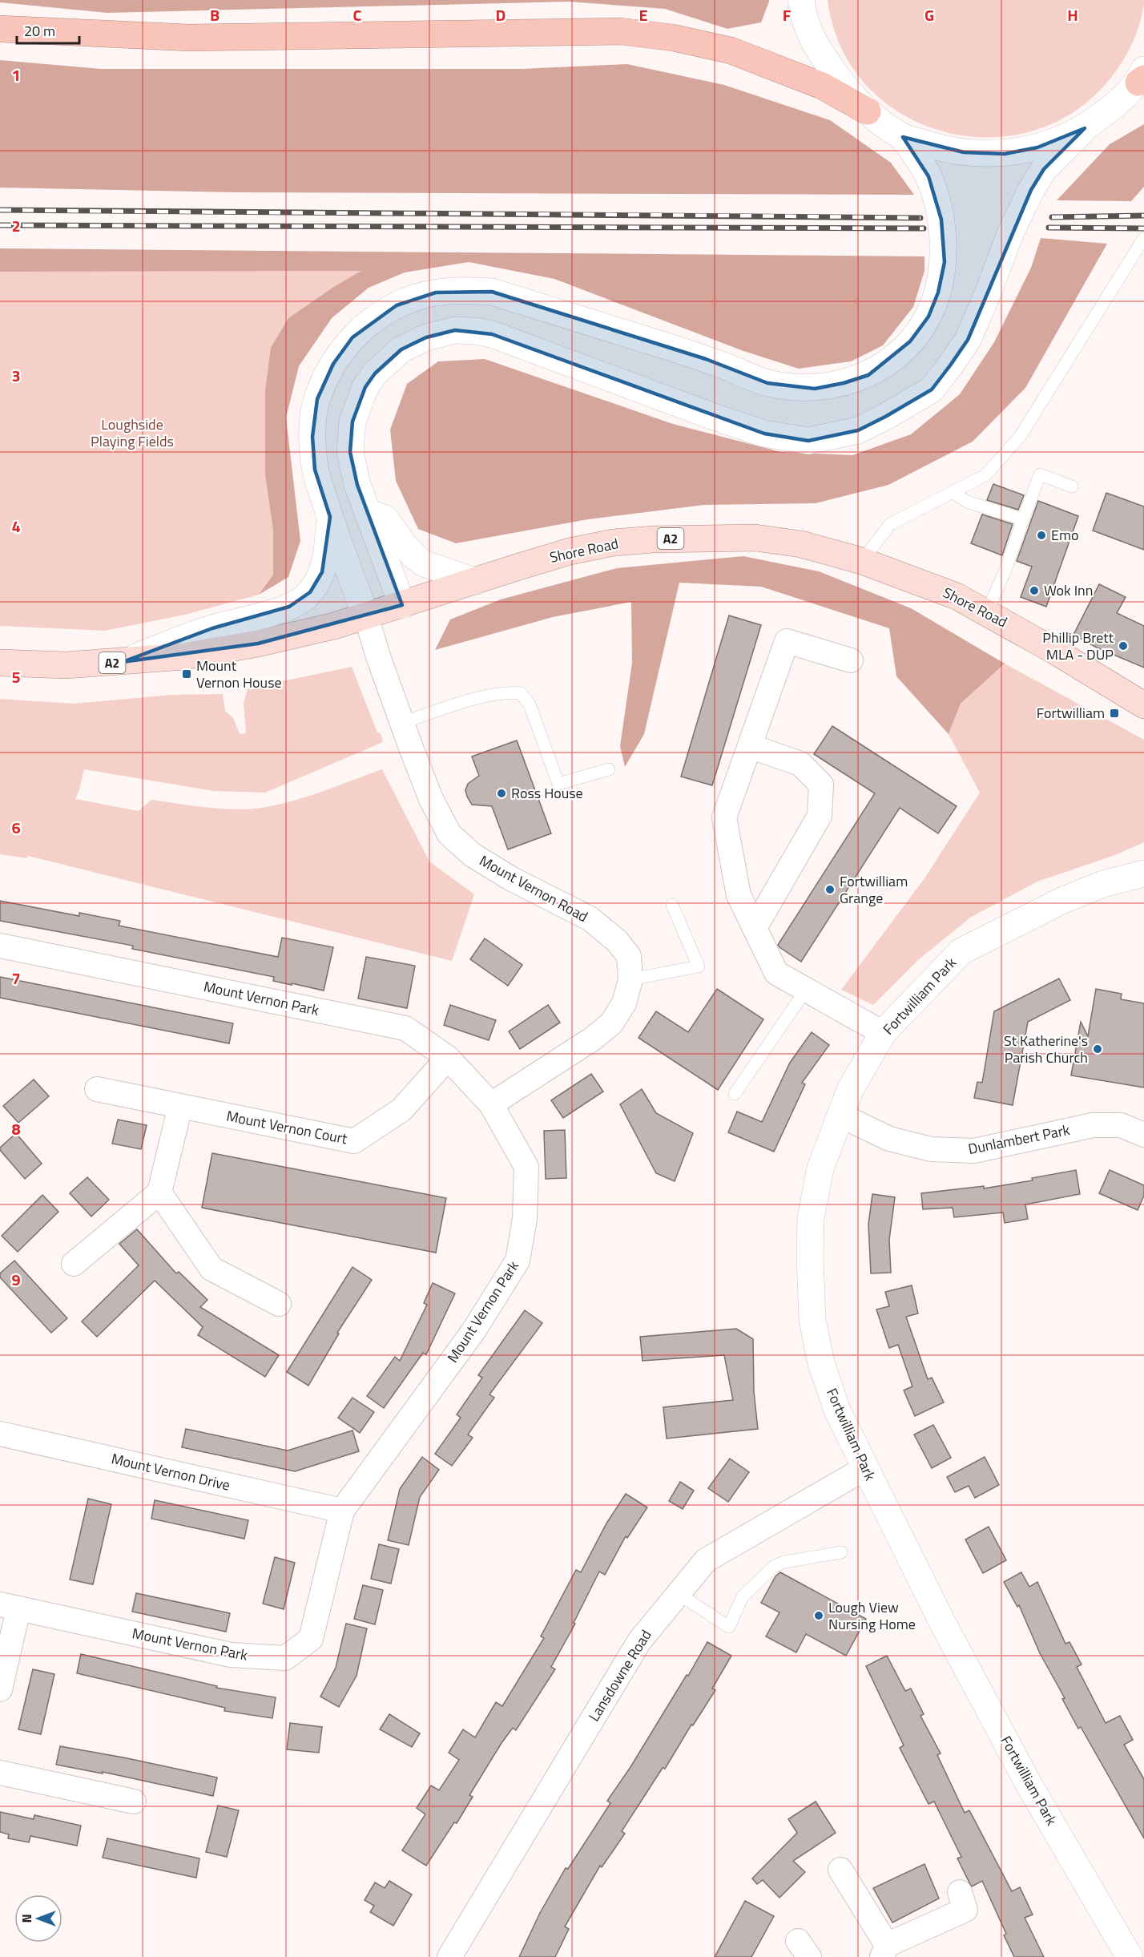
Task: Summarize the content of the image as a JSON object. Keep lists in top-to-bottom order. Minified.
{"streets":{"main road":["A2","Shore Road"],"street":["Mount Vernon Road","Fortwilliam Park","Mount Vernon Park","Mount Vernon Court","Dunlambert Park","Mount Vernon Drive","Lansdowne Road"]},"crossings":[["Shore Road","Mount Vernon Road"],["Mount Vernon Road","Mount Vernon Park"],["Fortwilliam Park","Dunlambert Park"],["Fortwilliam Park","Lansdowne Road"],["Mount Vernon Park","Mount Vernon Court"],["Mount Vernon Park","Mount Vernon Drive"]],"parks":["Loughside Playing Fields"],"places":{"other":["Emo","Wok Inn","Phillip Brett MLA - DUP","Ross House","Fortwilliam Grange","St Katherine's Parish Church","Lough View Nursing Home"],"transit":["Mount Vernon House","Fortwilliam"]},"scale_bar":"20 m","north":"left","grid":{"columns":["B","C","D","E","F","G","H"],"rows":["1","2","3","4","5","6","7","8","9"]}}
